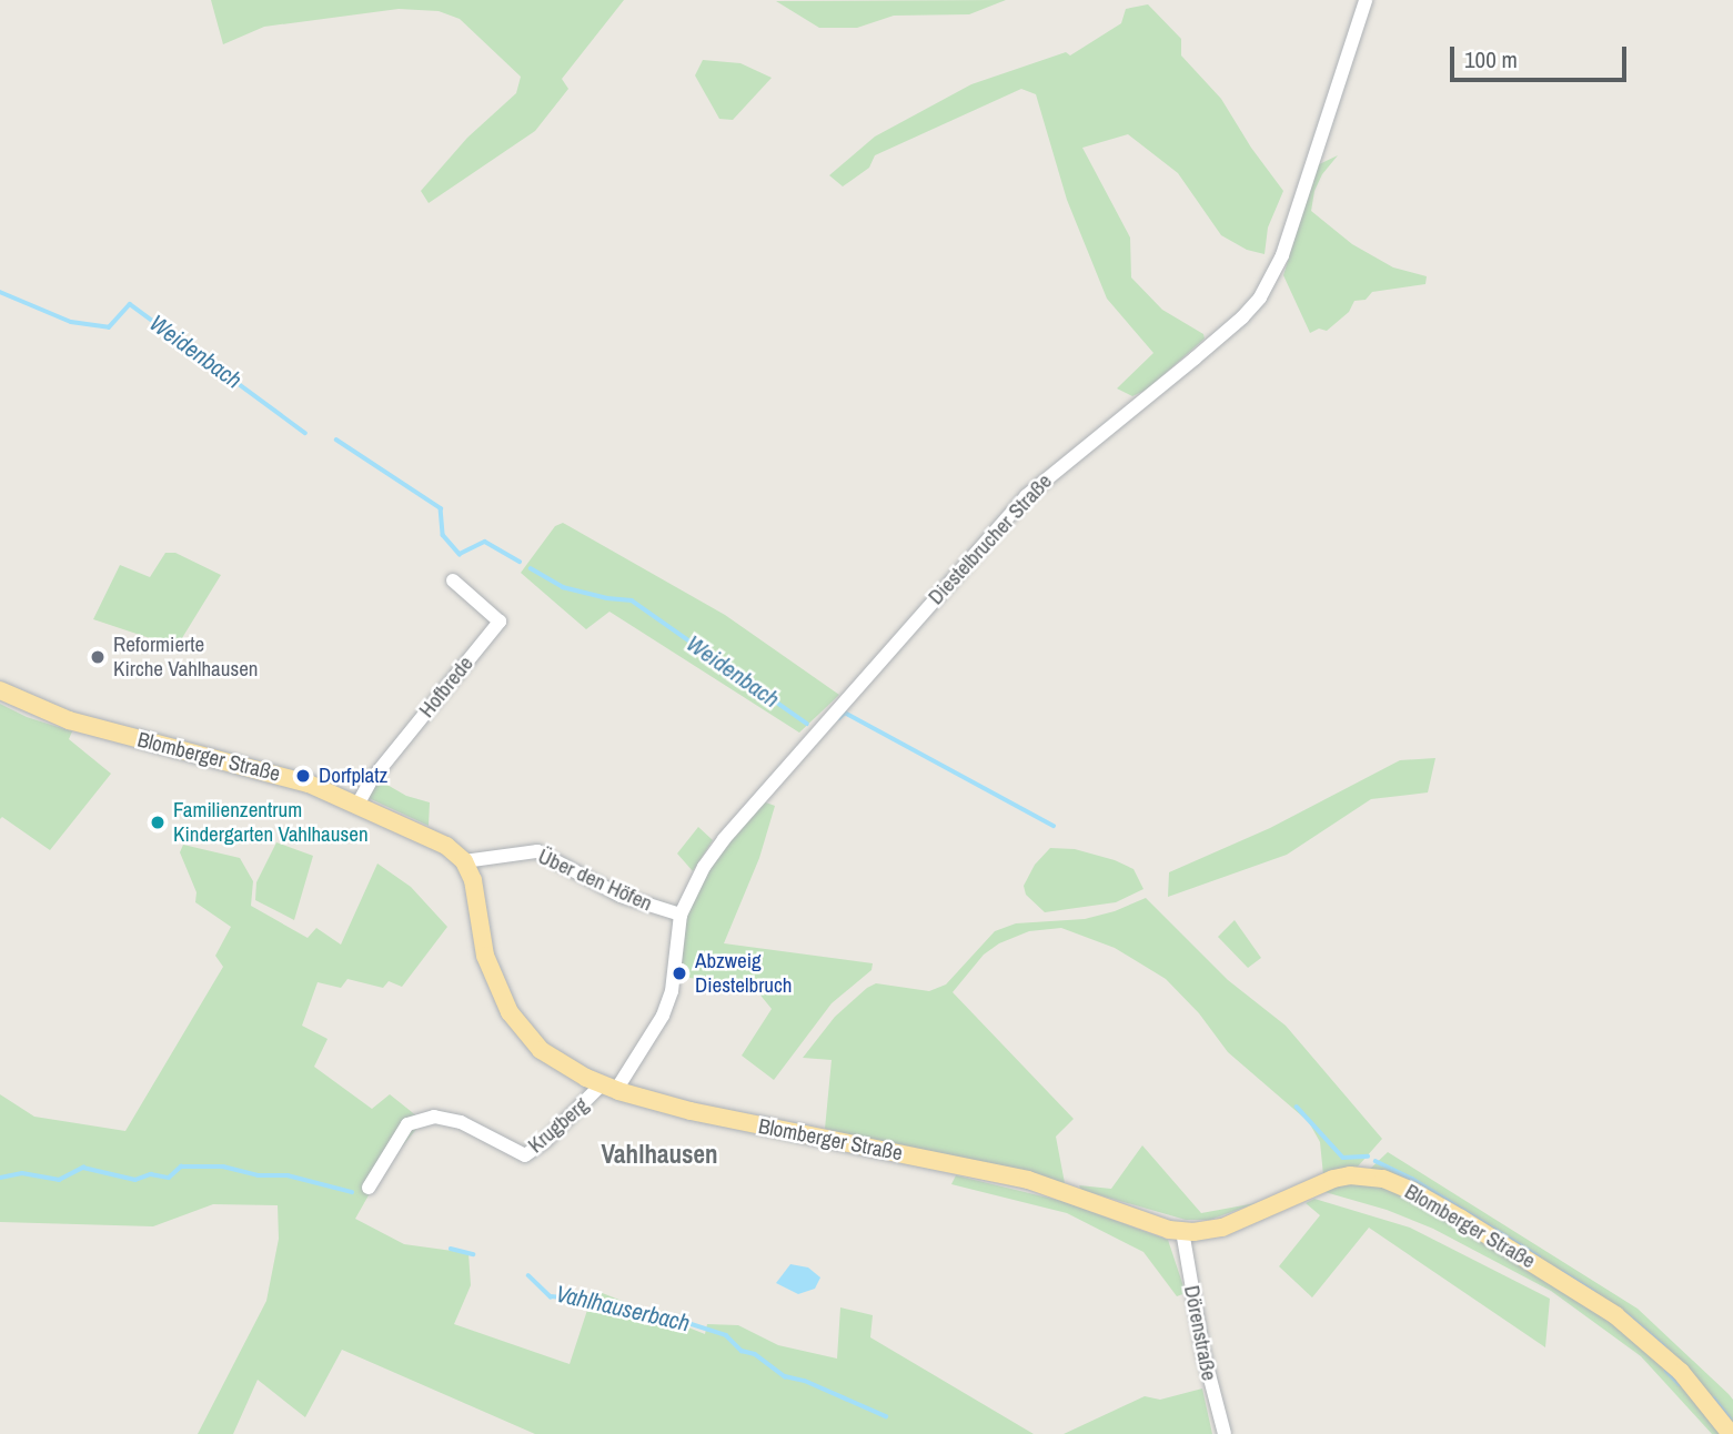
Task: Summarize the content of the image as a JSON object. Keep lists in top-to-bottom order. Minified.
{"streets":{"main road":["Blomberger Straße"],"street":["Diestelbrucher Straße","Hofbrede","Über den Höfen","Krugberg","Dörenstraße"]},"crossings":[["Diestelbrucher Straße","Blomberger Straße"],["Diestelbrucher Straße","Über den Höfen"],["Diestelbrucher Straße","Krugberg"],["Hofbrede","Blomberger Straße"],["Blomberger Straße","Über den Höfen"],["Blomberger Straße","Krugberg"],["Blomberger Straße","Dörenstraße"]],"districts":["Vahlhausen"],"water":["Weidenbach","Vahlhauserbach"],"places":["Reformierte Kirche Vahlhausen","Dorfplatz","Familienzentrum Kindergarten Vahlhausen","Abzweig Diestelbruch"],"scale_bar":"100 m"}
